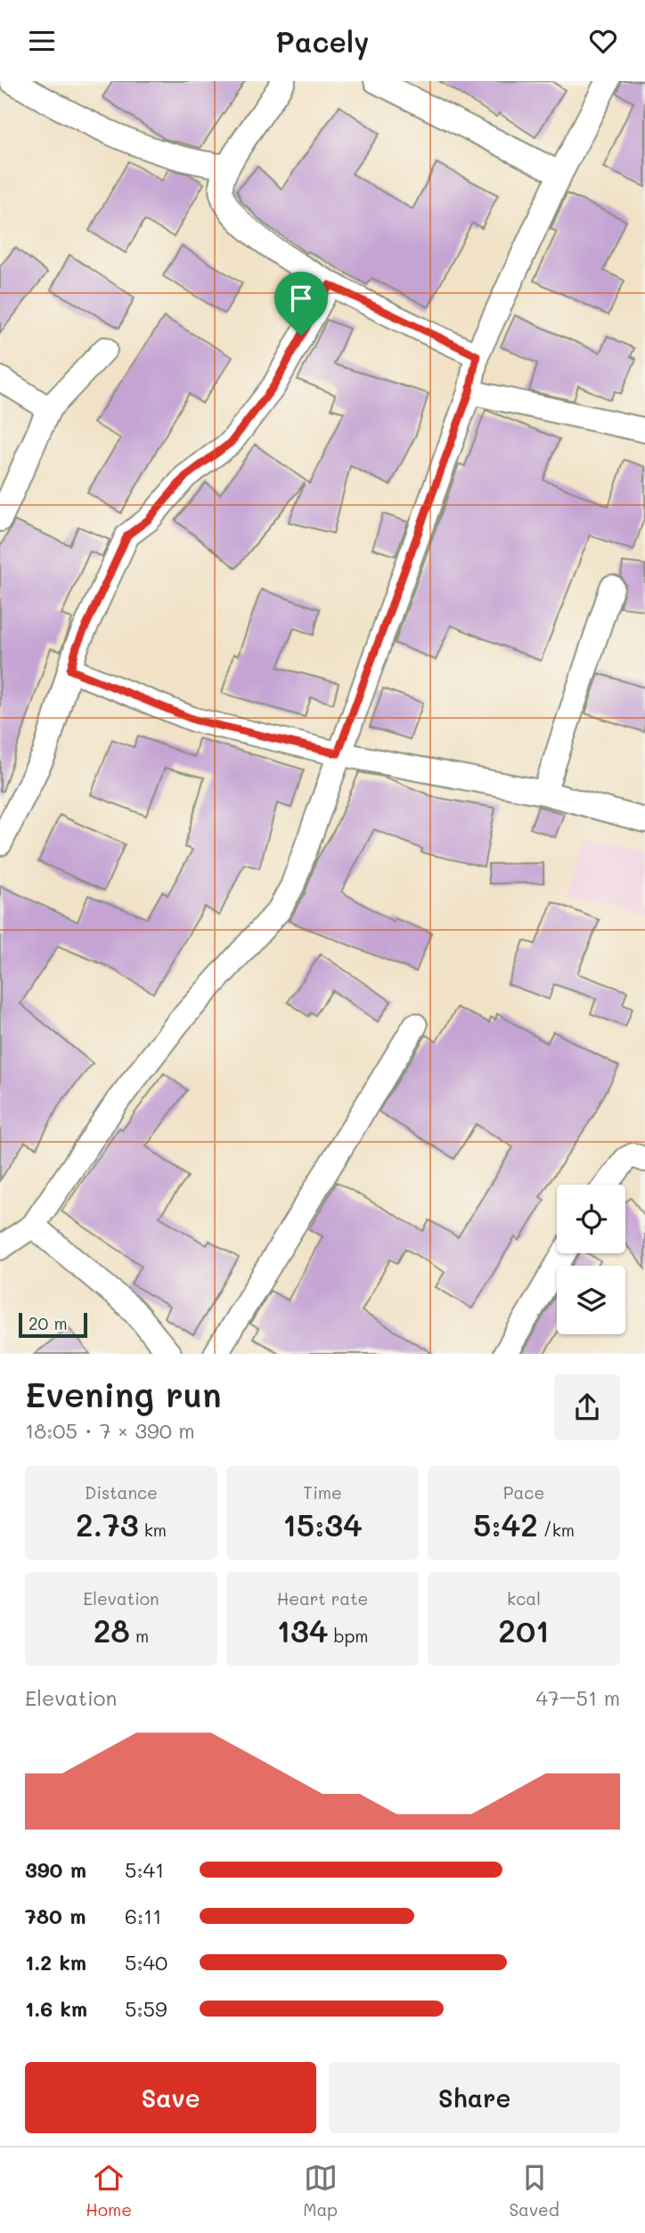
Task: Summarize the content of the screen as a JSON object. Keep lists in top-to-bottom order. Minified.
{"scale_bar":"20 m","page":{"header":"Pacely","scale":"20 m","heading":["Evening run","18:05 · 7 × 390 m"],"stats":[["Distance","2.73 km"],["Time","15:34"],["Pace","5:42 /km"],["Elevation","28 m"],["Heart rate","134 bpm"],["kcal","201"]],"chart":["Elevation","47–51 m"],"list":[{"name":"390 m","note":"5:41"},{"name":"780 m","note":"6:11"},{"name":"1.2 km","note":"5:40"},{"name":"1.6 km","note":"5:59"}],"buttons":["Save","Share"],"tabs":["Home","Map","Saved"]}}
